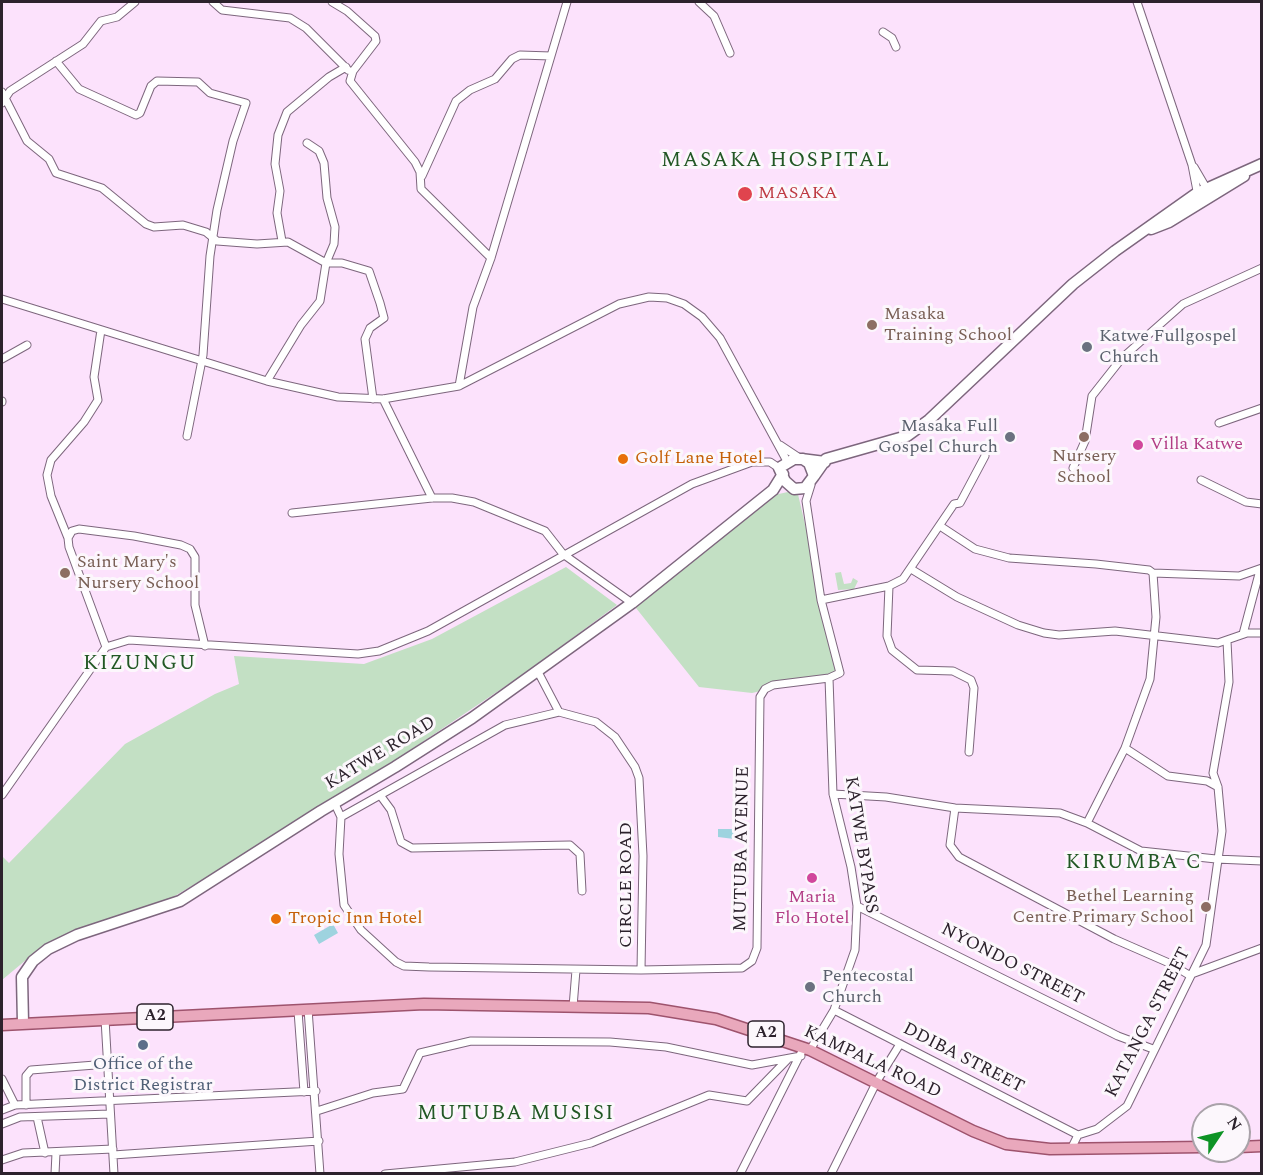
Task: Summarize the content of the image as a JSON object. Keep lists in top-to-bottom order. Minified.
{"streets":{"main road":["A2","KAMPALA ROAD"],"street":["KATWE ROAD","KATWE BYPASS","MUTUBA AVENUE","CIRCLE ROAD","NYONDO STREET","KATANGA STREET","DDIBA STREET"]},"crossings":[["KATWE ROAD","KATWE BYPASS"],["KATWE ROAD","CIRCLE ROAD"],["KATWE ROAD","A2"],["KATWE BYPASS","MUTUBA AVENUE"],["KATWE BYPASS","NYONDO STREET"],["KATWE BYPASS","DDIBA STREET"],["KATWE BYPASS","KAMPALA ROAD"],["MUTUBA AVENUE","CIRCLE ROAD"],["NYONDO STREET","KATANGA STREET"],["A2","KAMPALA ROAD"],["KATANGA STREET","DDIBA STREET"]],"districts":["MASAKA HOSPITAL","KIZUNGU","KIRUMBA C","MUTUBA MUSISI"],"places":["MASAKA","Masaka Training School","Katwe Fullgospel Church","Masaka Full Gospel Church","Nursery School","Villa Katwe","Golf Lane Hotel","Saint Mary's Nursery School","Maria Flo Hotel","Bethel Learning Centre Primary School","Tropic Inn Hotel","Pentecostal Church","Office of the District Registrar"],"north":"top right"}
